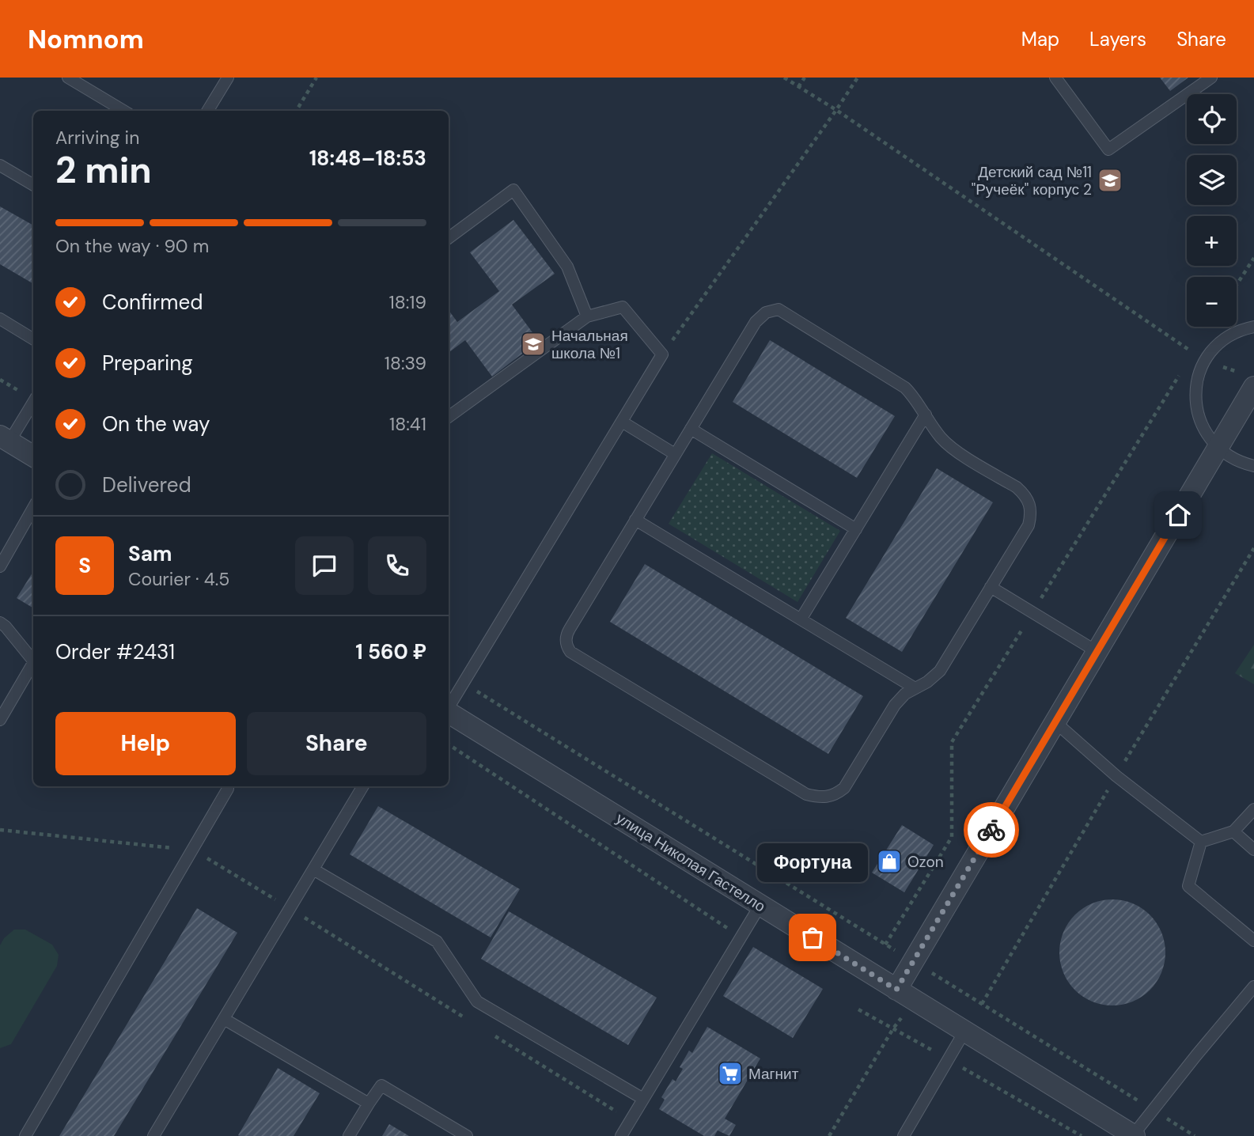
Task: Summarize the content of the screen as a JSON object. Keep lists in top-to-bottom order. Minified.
{"streets":{"street":["улица Николая Гастелло"]},"places":{"school or university":["Детский сад №11 \"Ручеёк\" корпус 2","Начальная школа №1"],"shop":["Ozon"],"other":["Фортуна"],"supermarket":["Магнит"]},"page":{"header":"Nomnom","nav":["Map","Layers","Share"],"map_buttons":["+","−"],"heading":["2 min","Arriving in","18:48–18:53"],"panel":["Sam","Courier · 4.5","Order #2431","1 560 ₽"],"bar":"On the way · 90 m","list":[["Confirmed","18:19"],["Preparing","18:39"],["On the way","18:41"],"Delivered"],"round":"S","buttons":["Help","Share"],"bubble":"Фортуна"}}
